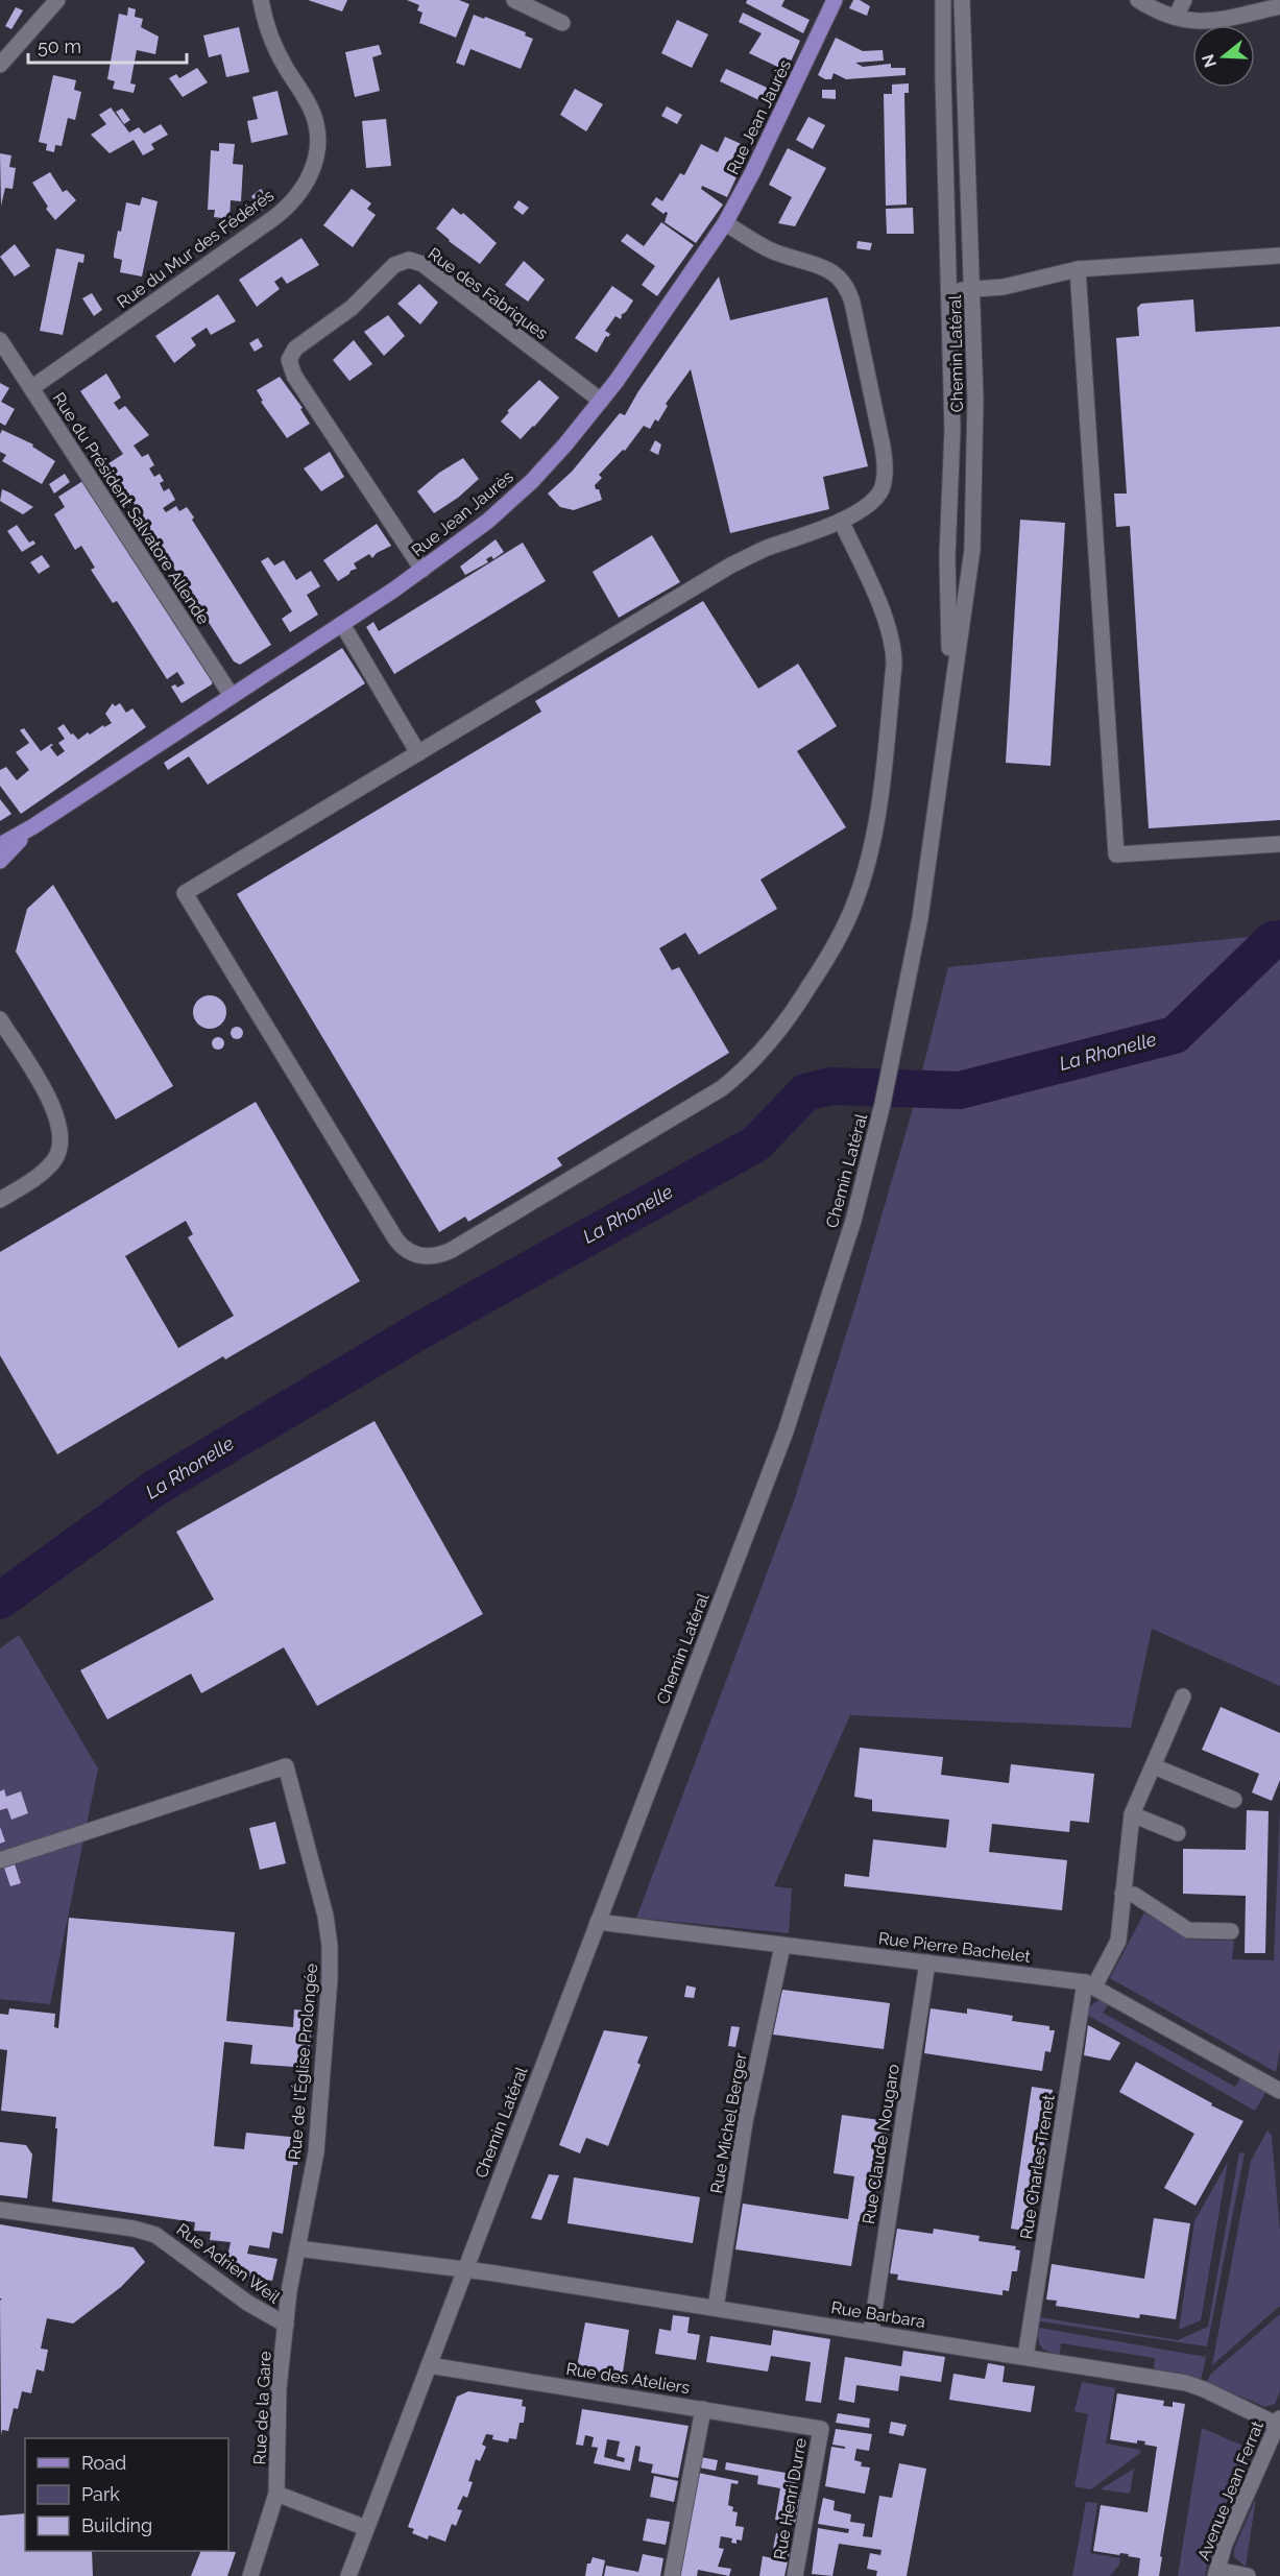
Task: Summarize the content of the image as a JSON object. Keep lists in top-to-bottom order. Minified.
{"streets":{"main road":["Rue Jean Jaurès"],"street":["Rue du Mur des Fédérés","Rue des Fabriques","Chemin Latéral","Rue du Président Salvatore Allende","Rue Pierre Bachelet","Rue de l'Église Prolongée","Rue Michel Berger","Rue Claude Nougaro","Rue Charles Trenet","Rue Adrien Weil","Rue Barbara","Rue des Ateliers","Rue de la Gare","Avenue Jean Ferrat","Rue Henri Durre"]},"crossings":[["Rue Jean Jaurès","Rue des Fabriques"],["Rue Jean Jaurès","Rue du Président Salvatore Allende"],["Rue du Mur des Fédérés","Rue du Président Salvatore Allende"],["Chemin Latéral","Rue Pierre Bachelet"],["Chemin Latéral","Rue Barbara"],["Chemin Latéral","Rue des Ateliers"],["Rue Pierre Bachelet","Rue Michel Berger"],["Rue Pierre Bachelet","Rue Claude Nougaro"],["Rue Pierre Bachelet","Rue Charles Trenet"],["Rue de l'Église Prolongée","Rue Adrien Weil"],["Rue de l'Église Prolongée","Rue Barbara"],["Rue de l'Église Prolongée","Rue de la Gare"],["Rue Michel Berger","Rue Barbara"],["Rue Claude Nougaro","Rue Barbara"],["Rue Charles Trenet","Rue Barbara"],["Rue Adrien Weil","Rue de la Gare"],["Rue Barbara","Avenue Jean Ferrat"],["Rue des Ateliers","Rue Henri Durre"]],"water":["La Rhonelle"],"legend":["Road","Park","Building"],"scale_bar":"50 m","north":"left"}
